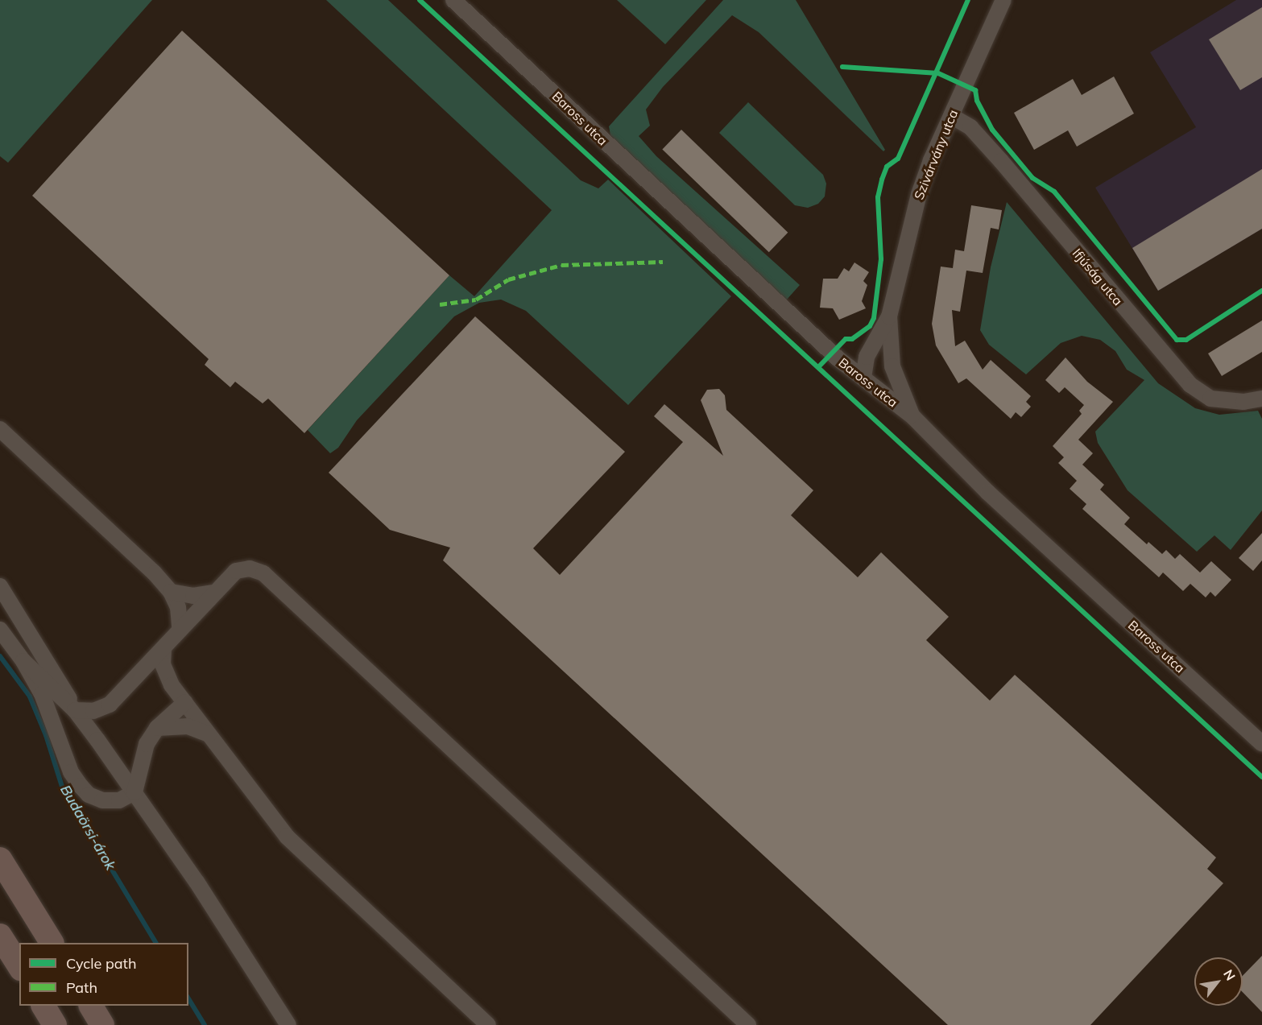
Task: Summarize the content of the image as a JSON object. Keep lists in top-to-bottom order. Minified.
{"streets":{"street":["Baross utca","Szivárvány utca","Ifjúság utca"]},"crossings":[["Baross utca","Szivárvány utca"],["Szivárvány utca","Ifjúság utca"]],"water":["Budaörsi-árok"],"legend":["Cycle path","Path"],"north":"top right"}
